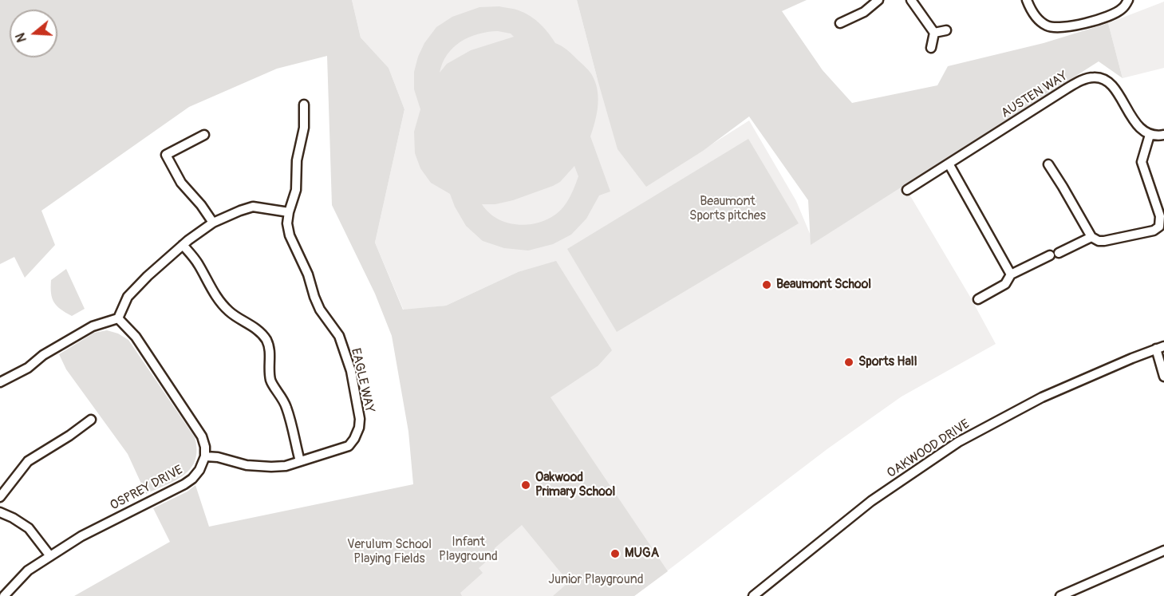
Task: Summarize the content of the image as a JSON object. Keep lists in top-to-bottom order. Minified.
{"streets":{"street":["AUSTEN WAY","EAGLE WAY","OAKWOOD DRIVE","OSPREY DRIVE"]},"crossings":[["EAGLE WAY","OSPREY DRIVE"]],"parks":["Beaumont Sports pitches","Infant Playground","Verulum School Playing Fields","Junior Playground"],"places":["Beaumont School","Sports Hall","Oakwood Primary School","MUGA"],"north":"left"}
